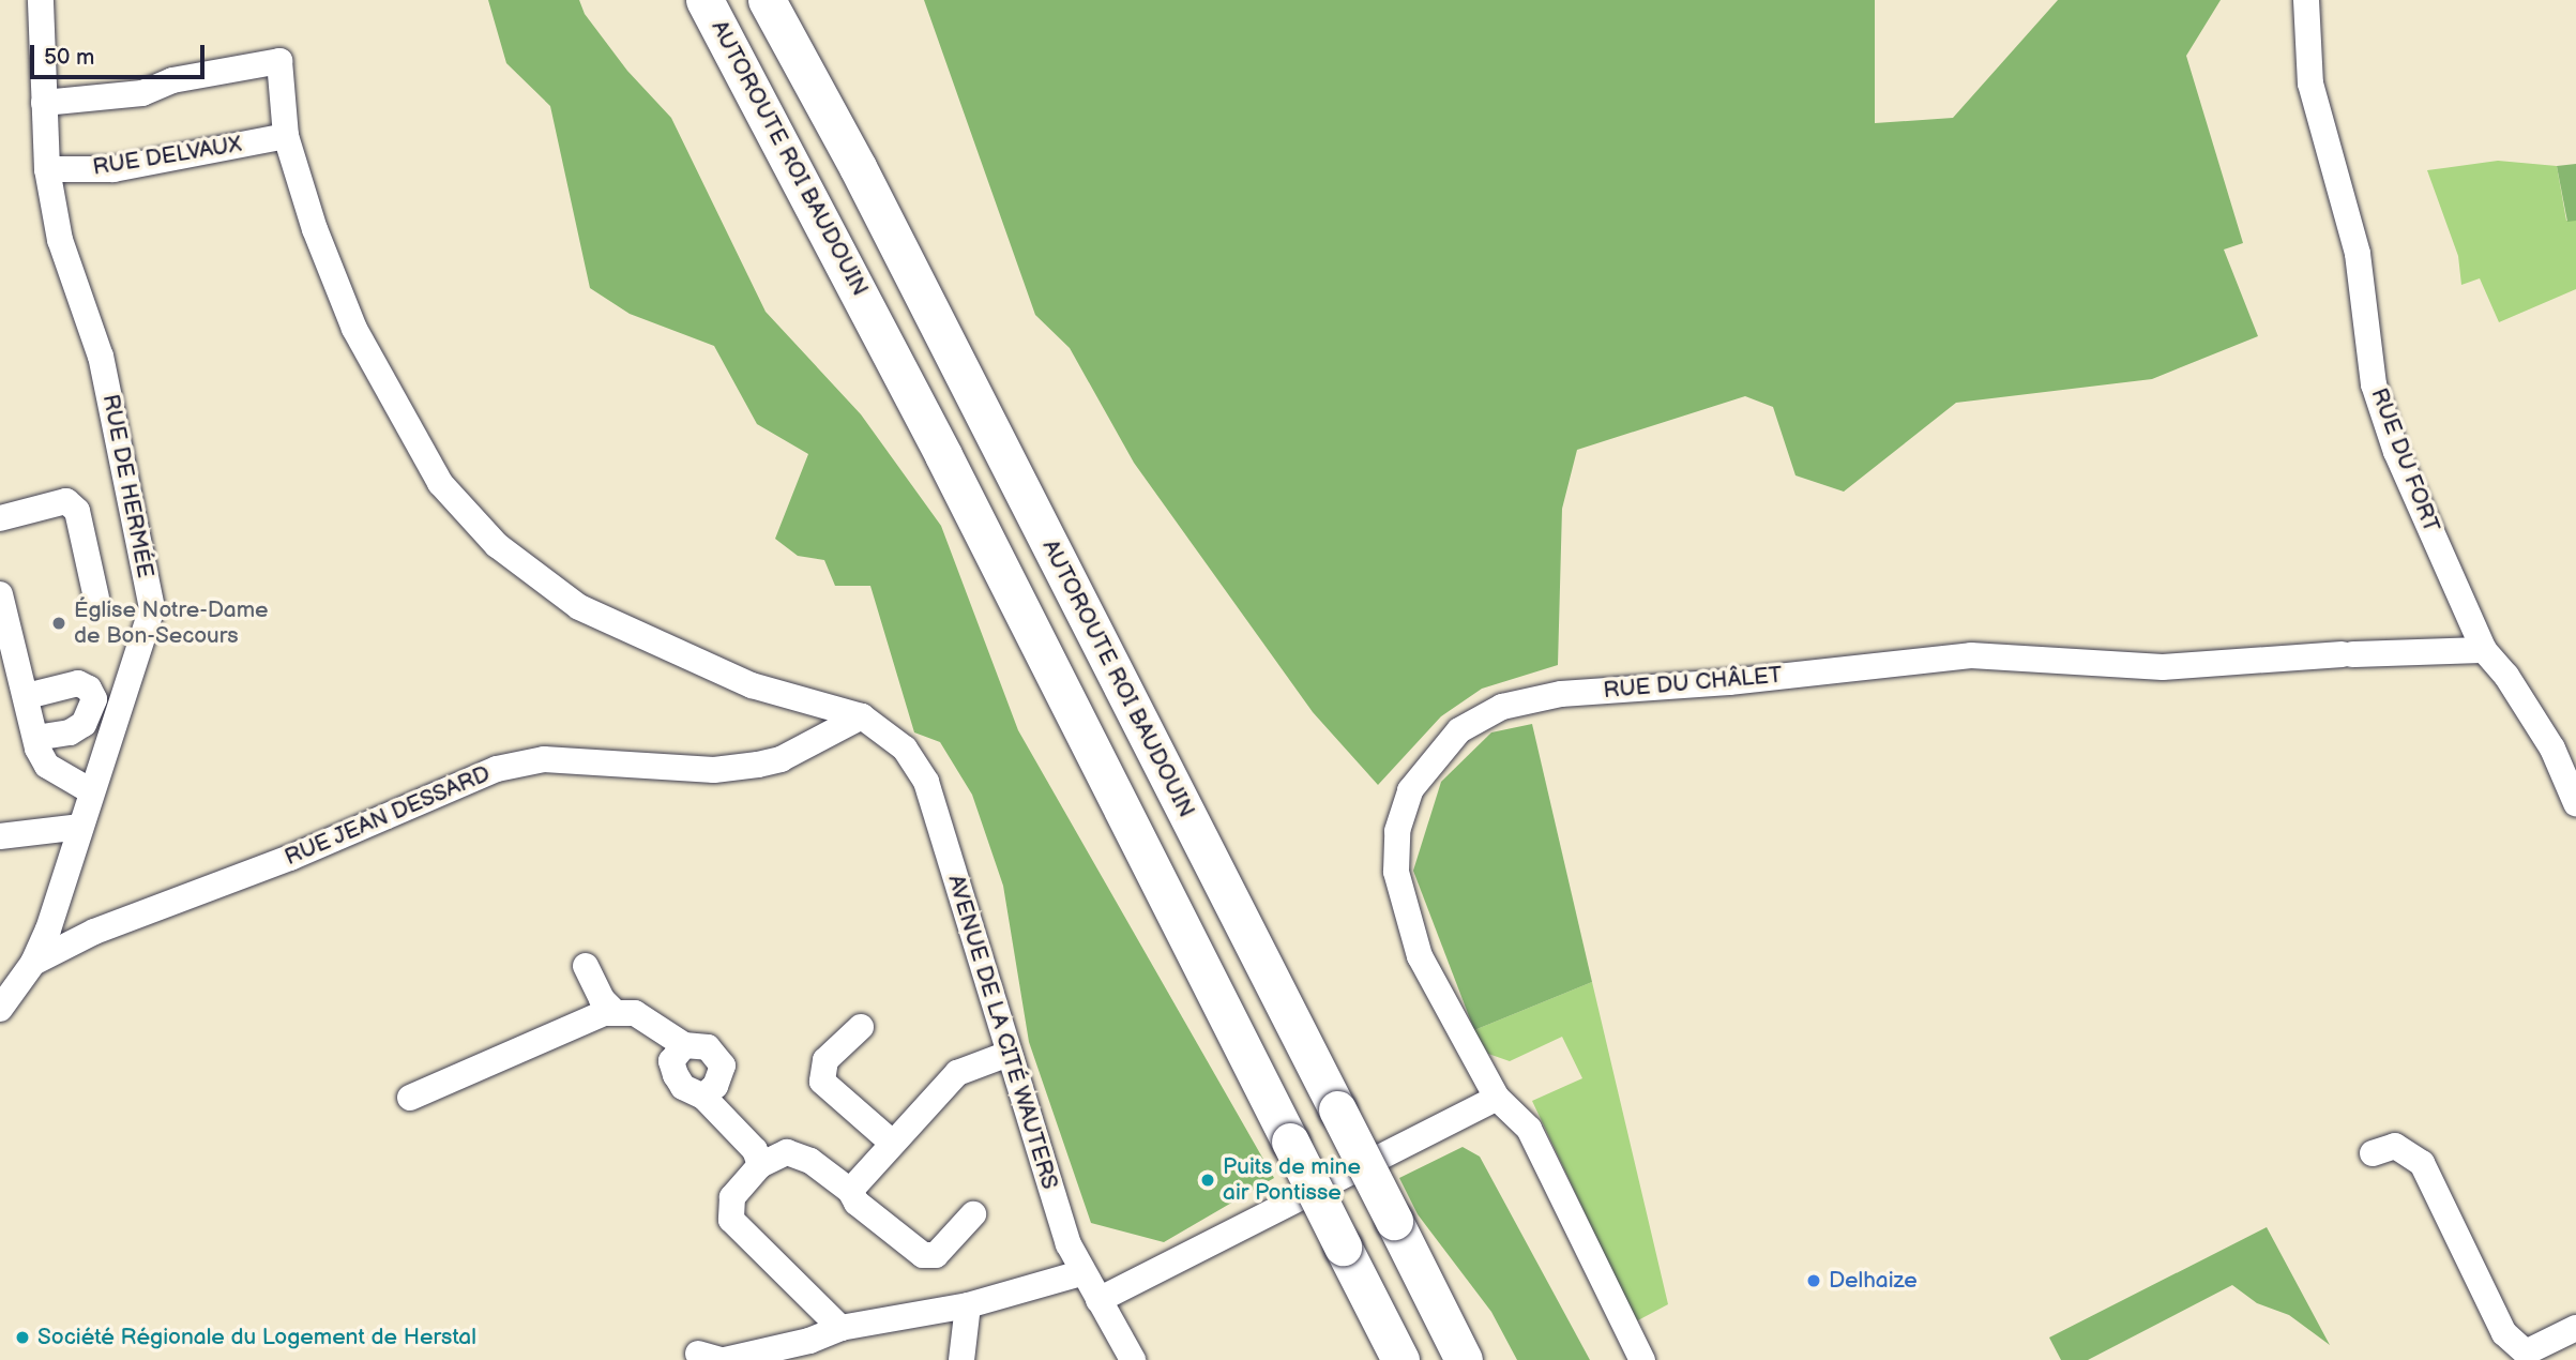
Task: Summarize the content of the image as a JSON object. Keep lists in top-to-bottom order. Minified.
{"streets":{"highway":["AUTOROUTE ROI BAUDOUIN"],"street":["RUE DELVAUX","RUE DU FORT","RUE DE HERMÉE","RUE DU CHÂLET","RUE JEAN DESSARD","AVENUE DE LA CITÉ WAUTERS"]},"crossings":[["RUE DELVAUX","RUE DE HERMÉE"],["RUE DU FORT","RUE DU CHÂLET"],["RUE DE HERMÉE","RUE JEAN DESSARD"],["RUE JEAN DESSARD","AVENUE DE LA CITÉ WAUTERS"]],"places":["Église Notre-Dame de Bon-Secours","Puits de mine air Pontisse","Delhaize","Société Régionale du Logement de Herstal"],"scale_bar":"50 m"}
